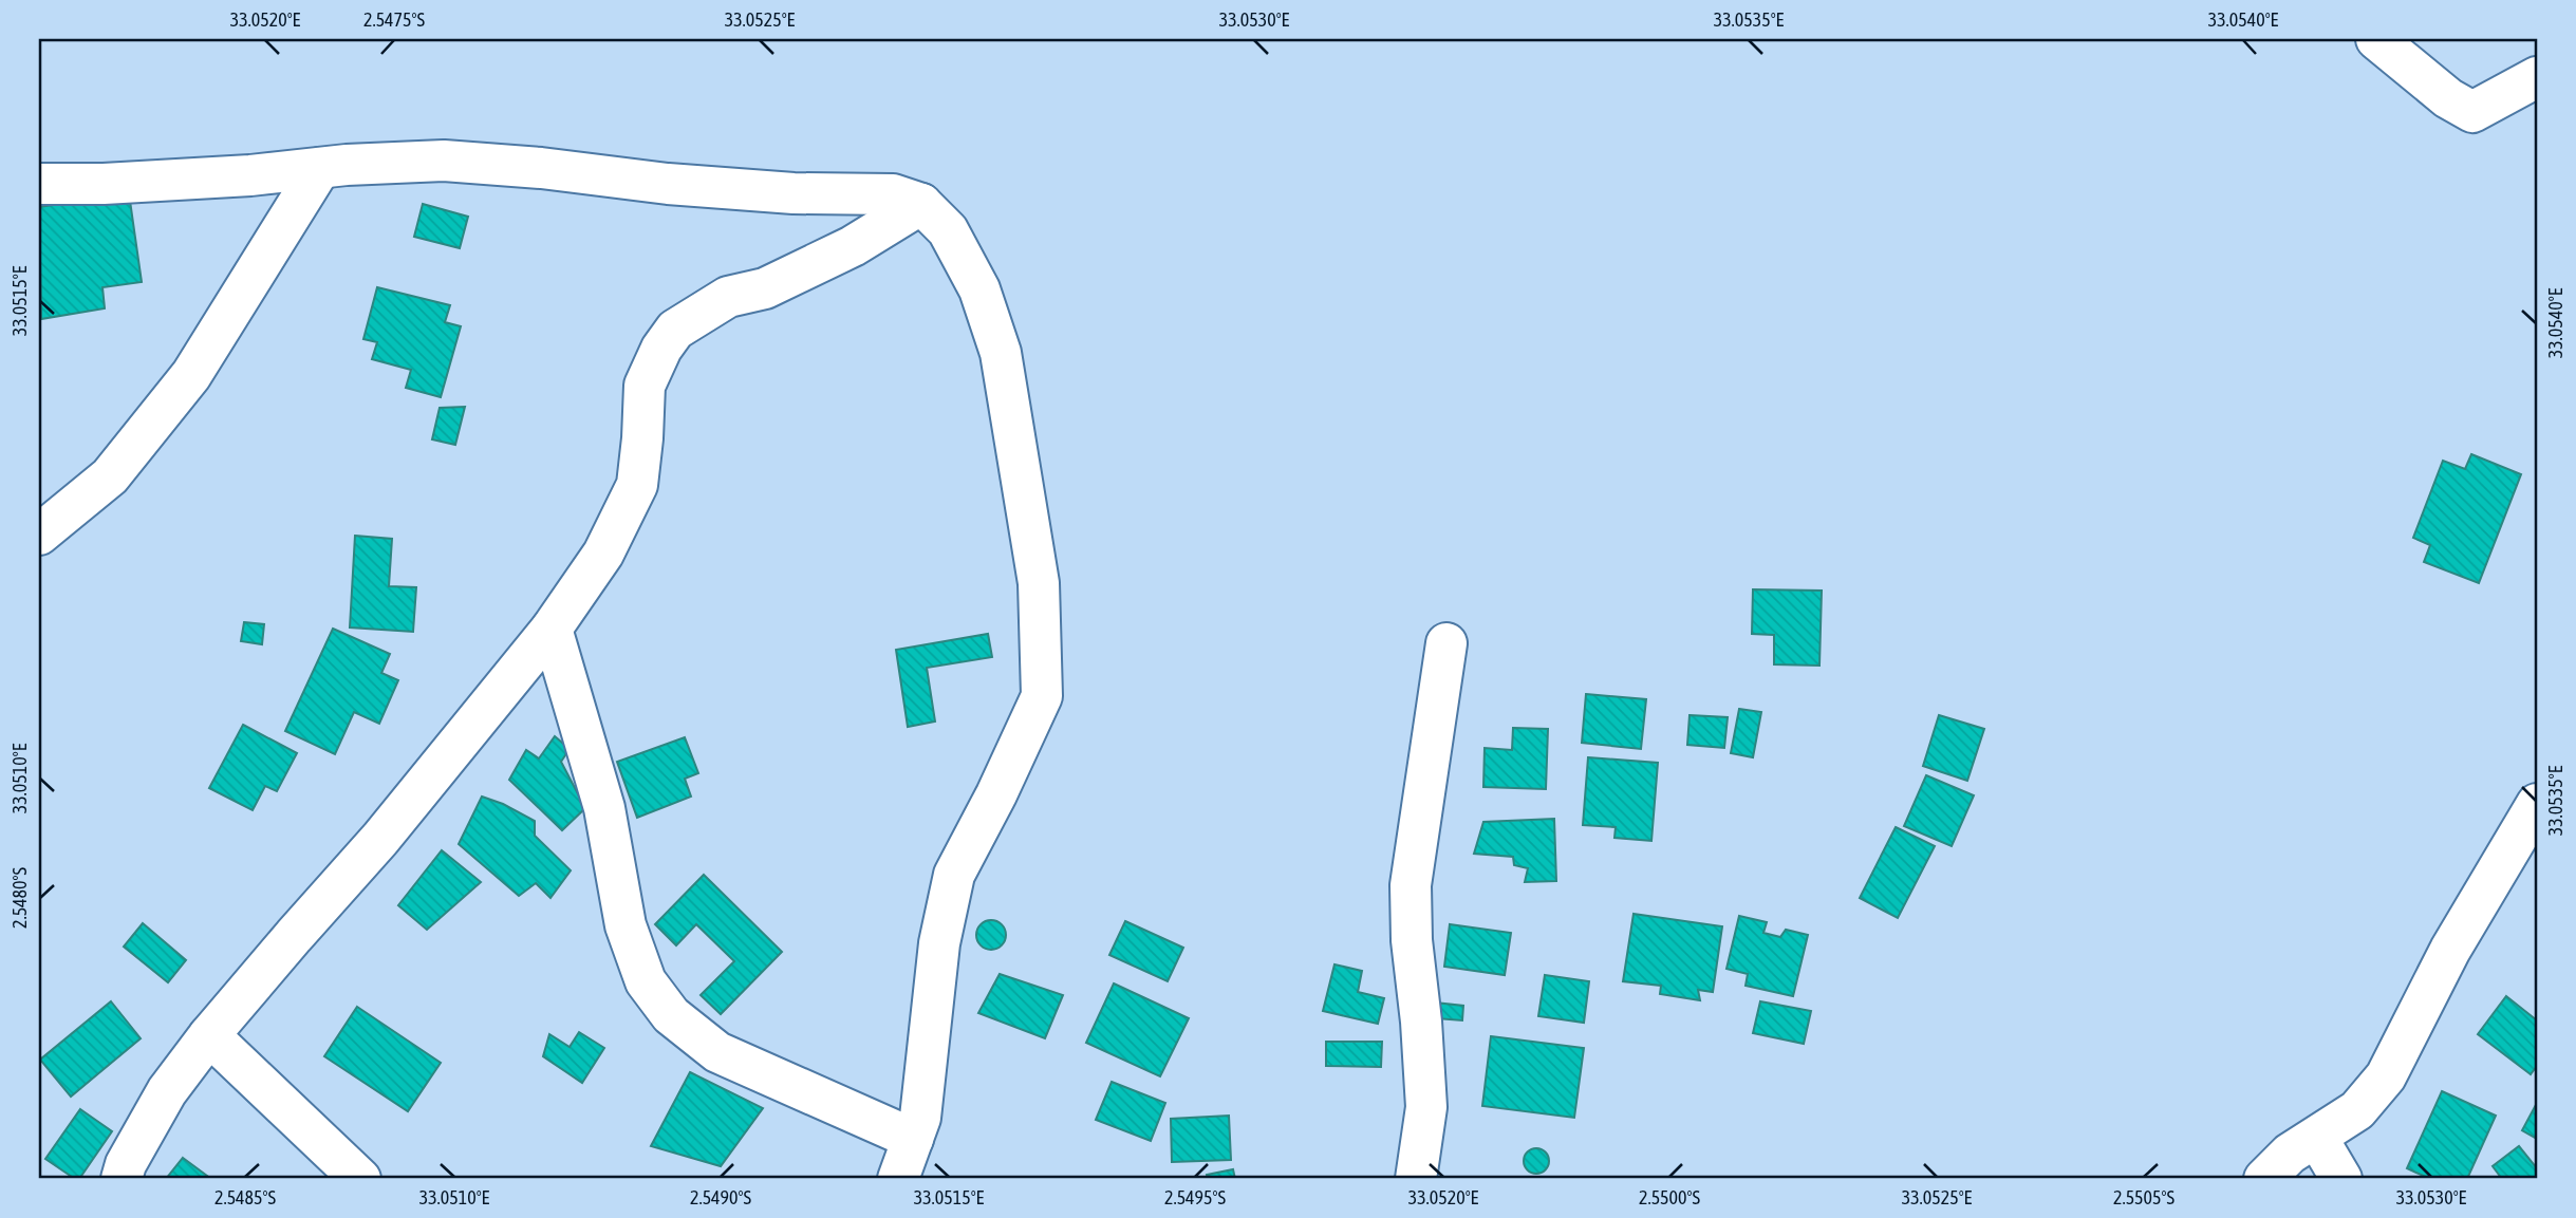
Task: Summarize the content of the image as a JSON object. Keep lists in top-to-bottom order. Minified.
{"coordinates":["33.0520°E","2.5475°S","33.0525°E","33.0530°E","33.0535°E","33.0540°E","33.0515°E","33.0510°E","2.5480°S","2.5485°S","2.5490°S","2.5495°S","2.5500°S","2.5505°S"]}
